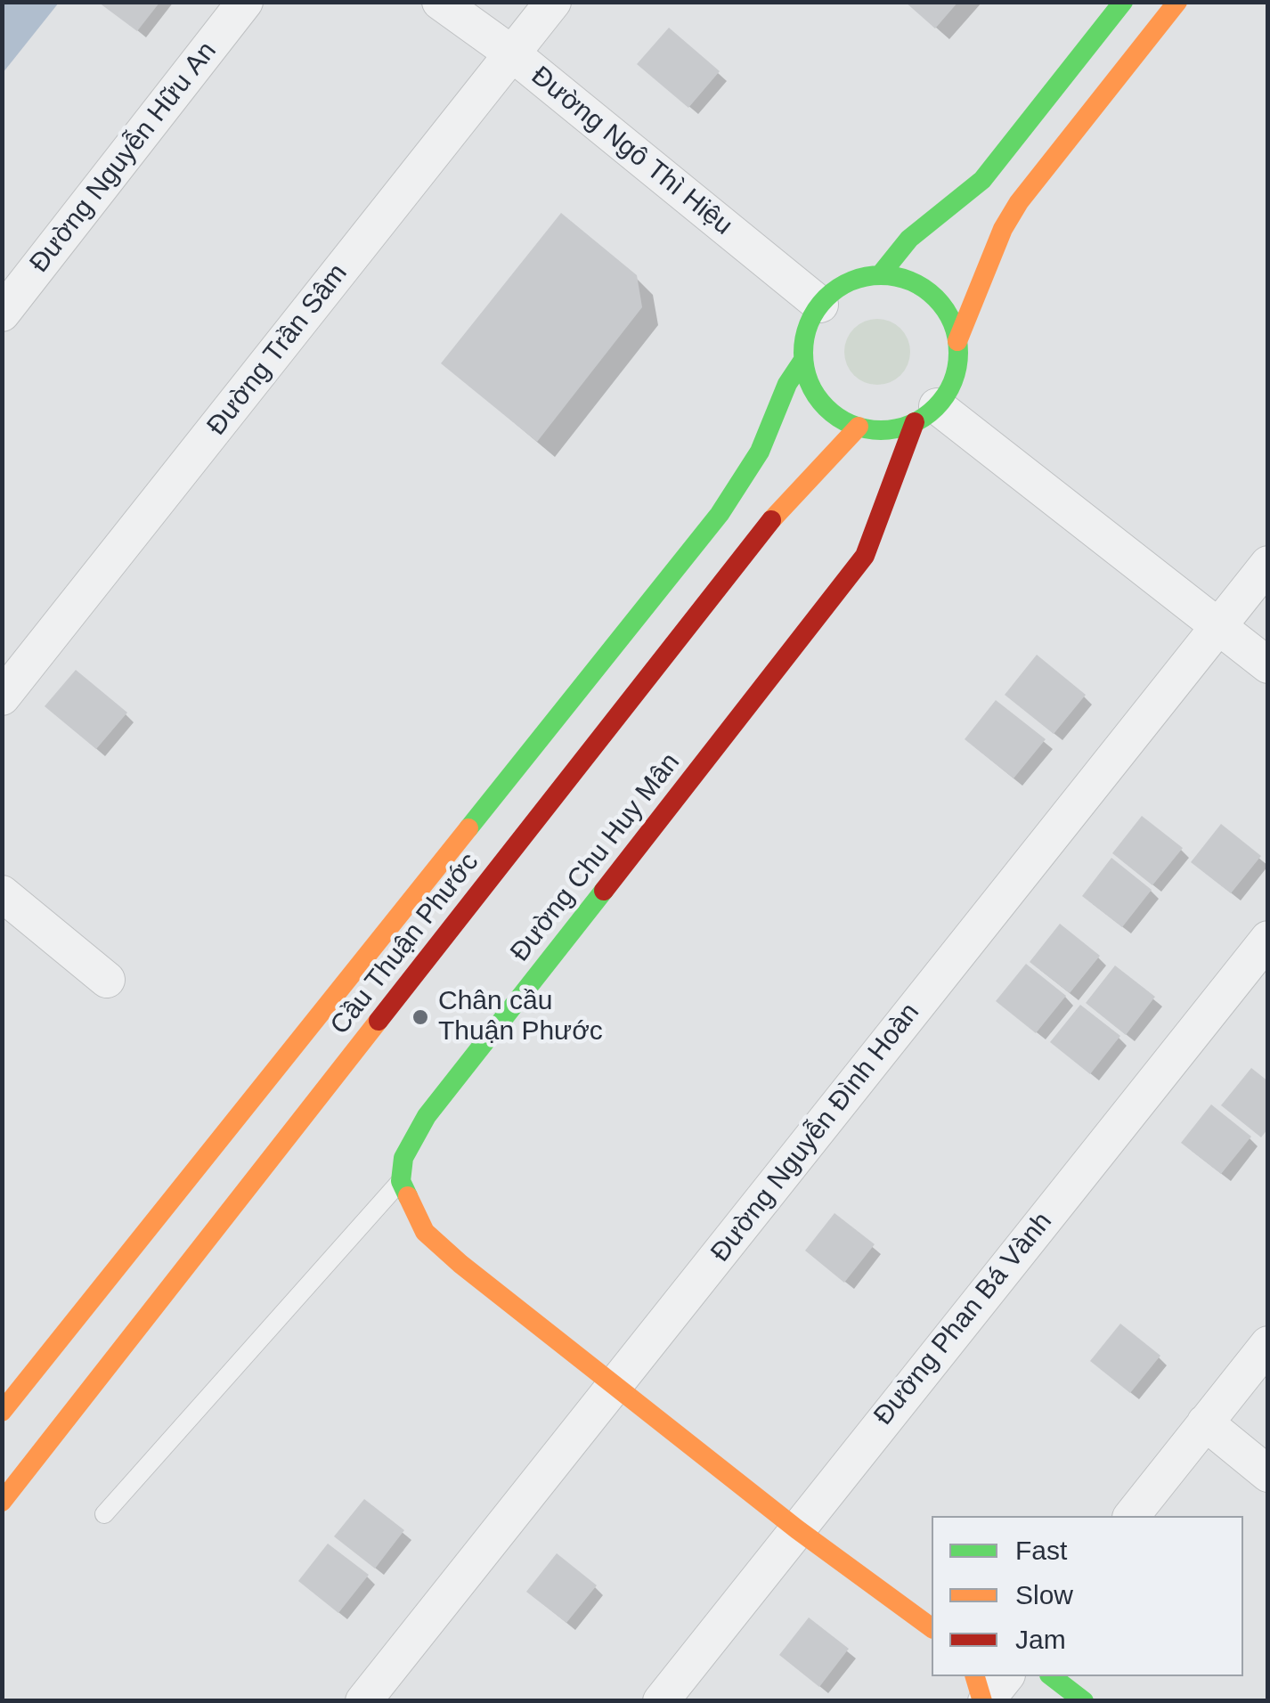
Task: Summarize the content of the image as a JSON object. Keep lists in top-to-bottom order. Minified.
{"streets":{"main road":["Đường Chu Huy Mân","Cầu Thuận Phước"],"street":["Đường Ngô Thì Hiệu","Đường Nguyễn Hữu An","Đường Trần Sâm","Đường Nguyễn Đình Hoàn","Đường Phan Bá Vành"]},"crossings":[["Đường Ngô Thì Hiệu","Đường Trần Sâm"],["Đường Ngô Thì Hiệu","Đường Chu Huy Mân"],["Đường Ngô Thì Hiệu","Cầu Thuận Phước"],["Đường Chu Huy Mân","Cầu Thuận Phước"]],"places":["Chân cầu Thuận Phước"],"legend":["Fast","Slow","Jam"]}
